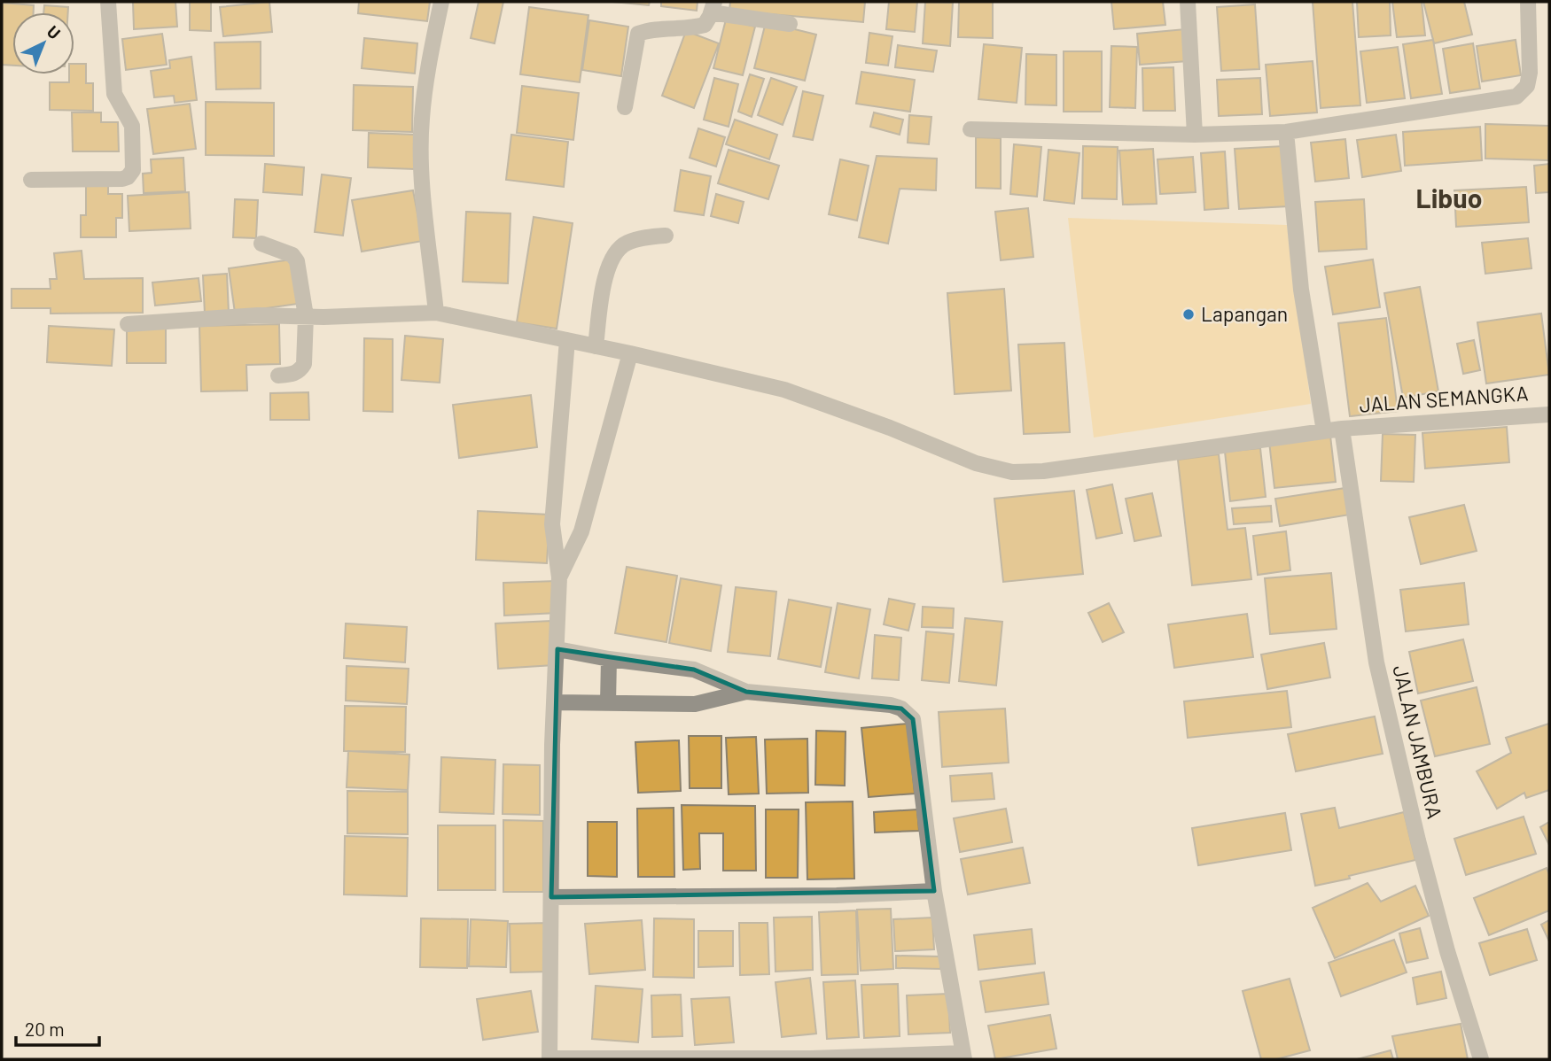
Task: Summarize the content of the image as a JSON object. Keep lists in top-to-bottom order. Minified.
{"streets":{"street":["JALAN SEMANGKA","JALAN JAMBURA"]},"crossings":[["JALAN SEMANGKA","JALAN JAMBURA"]],"districts":["Libuo"],"places":["Lapangan"],"scale_bar":"20 m","north":"top right"}
